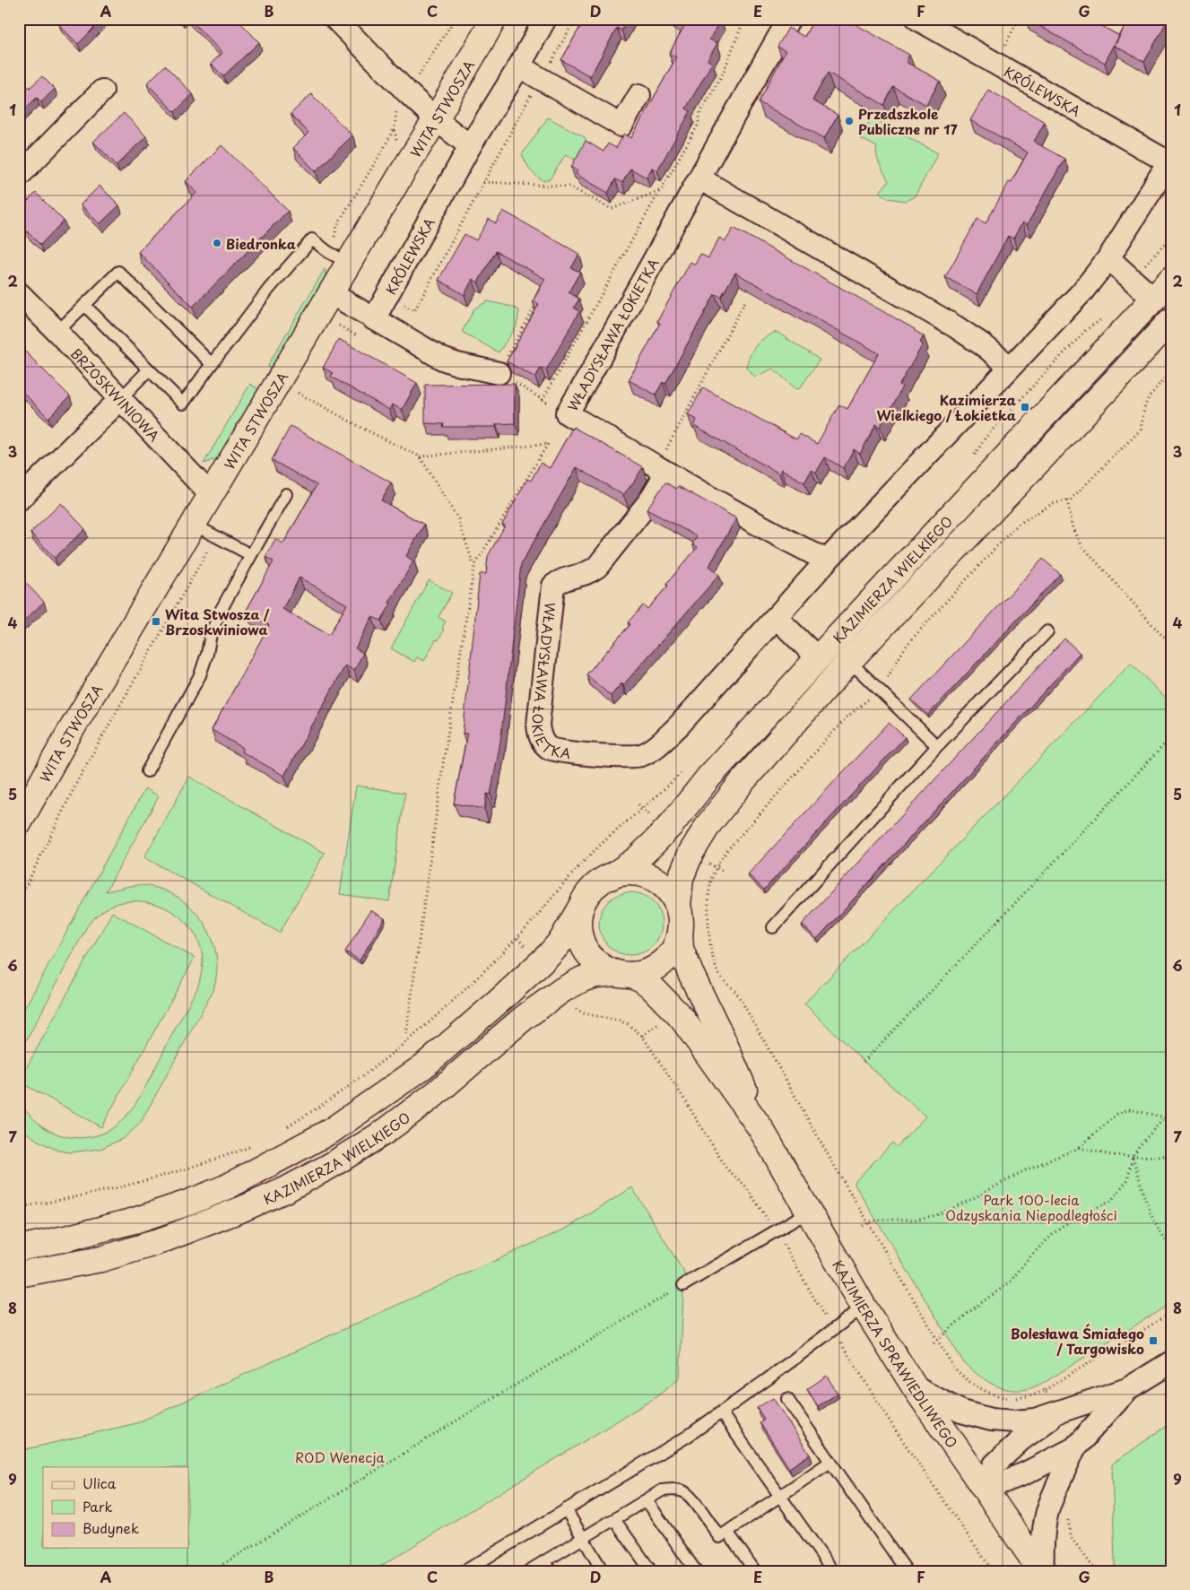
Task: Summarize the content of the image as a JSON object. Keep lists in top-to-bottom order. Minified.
{"streets":{"main road":["WITA STWOSZA","KAZIMIERZA WIELKIEGO","KAZIMIERZA SPRAWIEDLIWEGO"],"street":["KRÓLEWSKA","WŁADYSŁAWA ŁOKIETKA","BRZOSKWINIOWA"]},"crossings":[["KRÓLEWSKA","WŁADYSŁAWA ŁOKIETKA"],["WITA STWOSZA","BRZOSKWINIOWA"],["KAZIMIERZA WIELKIEGO","KAZIMIERZA SPRAWIEDLIWEGO"]],"parks":["Park 100-lecia Odzyskania Niepodległości","ROD Wenecja"],"places":{"other":["Przedszkole Publiczne nr 17","Biedronka"],"transit":["Kazimierza Wielkiego / Łokietka","Wita Stwosza / Brzoskwiniowa","Bolesława Śmiałego / Targowisko"]},"legend":["Ulica","Park","Budynek"],"grid":{"columns":["A","B","C","D","E","F","G"],"rows":["1","2","3","4","5","6","7","8","9"]}}
